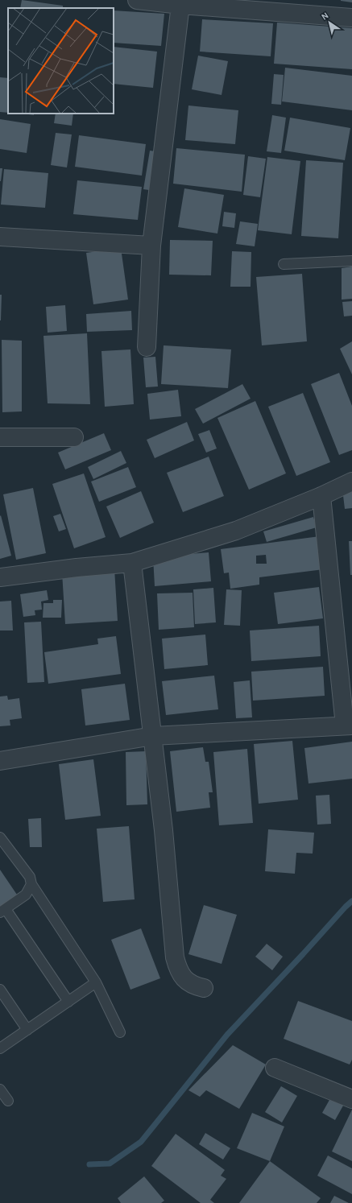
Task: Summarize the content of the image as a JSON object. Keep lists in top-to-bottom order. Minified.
{"north":"top left"}
